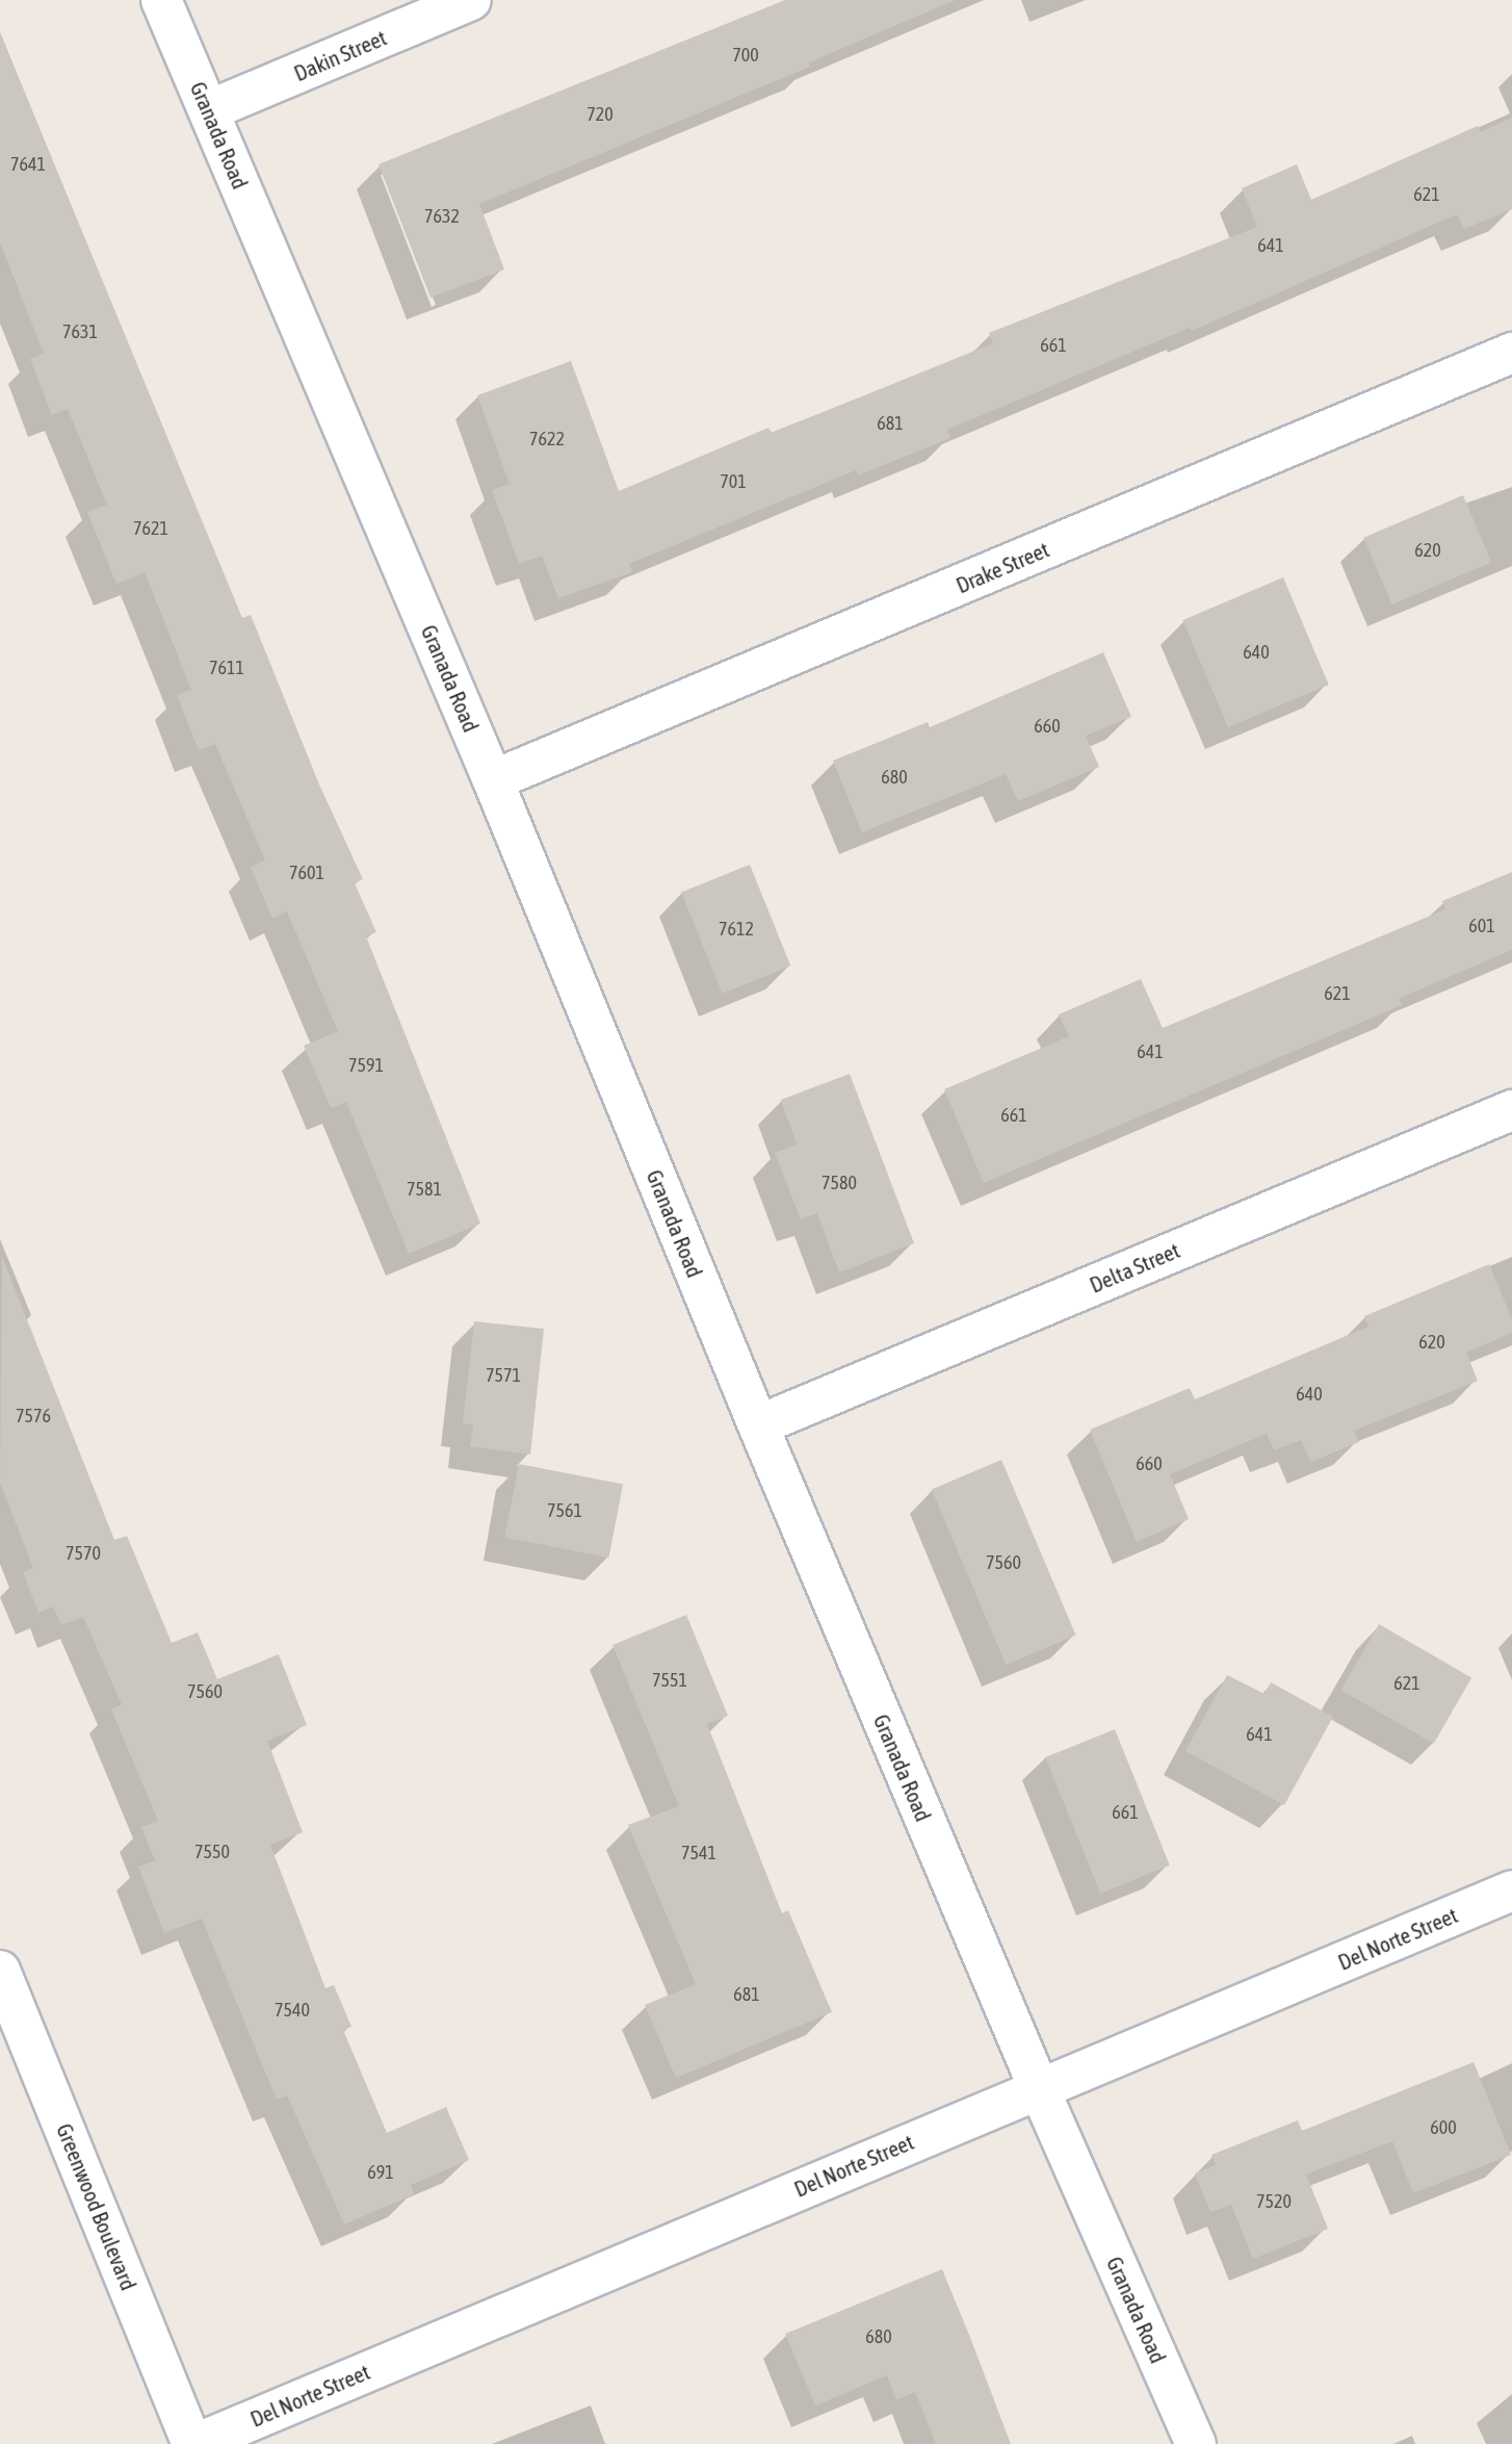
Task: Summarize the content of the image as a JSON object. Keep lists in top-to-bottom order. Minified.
{"streets":{"street":["Dakin Street","Granada Road","Drake Street","Delta Street","Del Norte Street","Greenwood Boulevard"]},"crossings":[["Dakin Street","Granada Road"],["Granada Road","Drake Street"],["Granada Road","Delta Street"],["Granada Road","Del Norte Street"],["Del Norte Street","Greenwood Boulevard"]],"house_numbers":["700","720","7641","621","7632","641","7631","661","681","7622","701","7621","620","640","7611","660","680","7601","601","7612","621","641","7591","661","7580","7581","620","7571","640","7576","660","7561","7570","7560","7551","621","7560","641","661","7550","7541","681","7540","600","691","7520","680"]}
